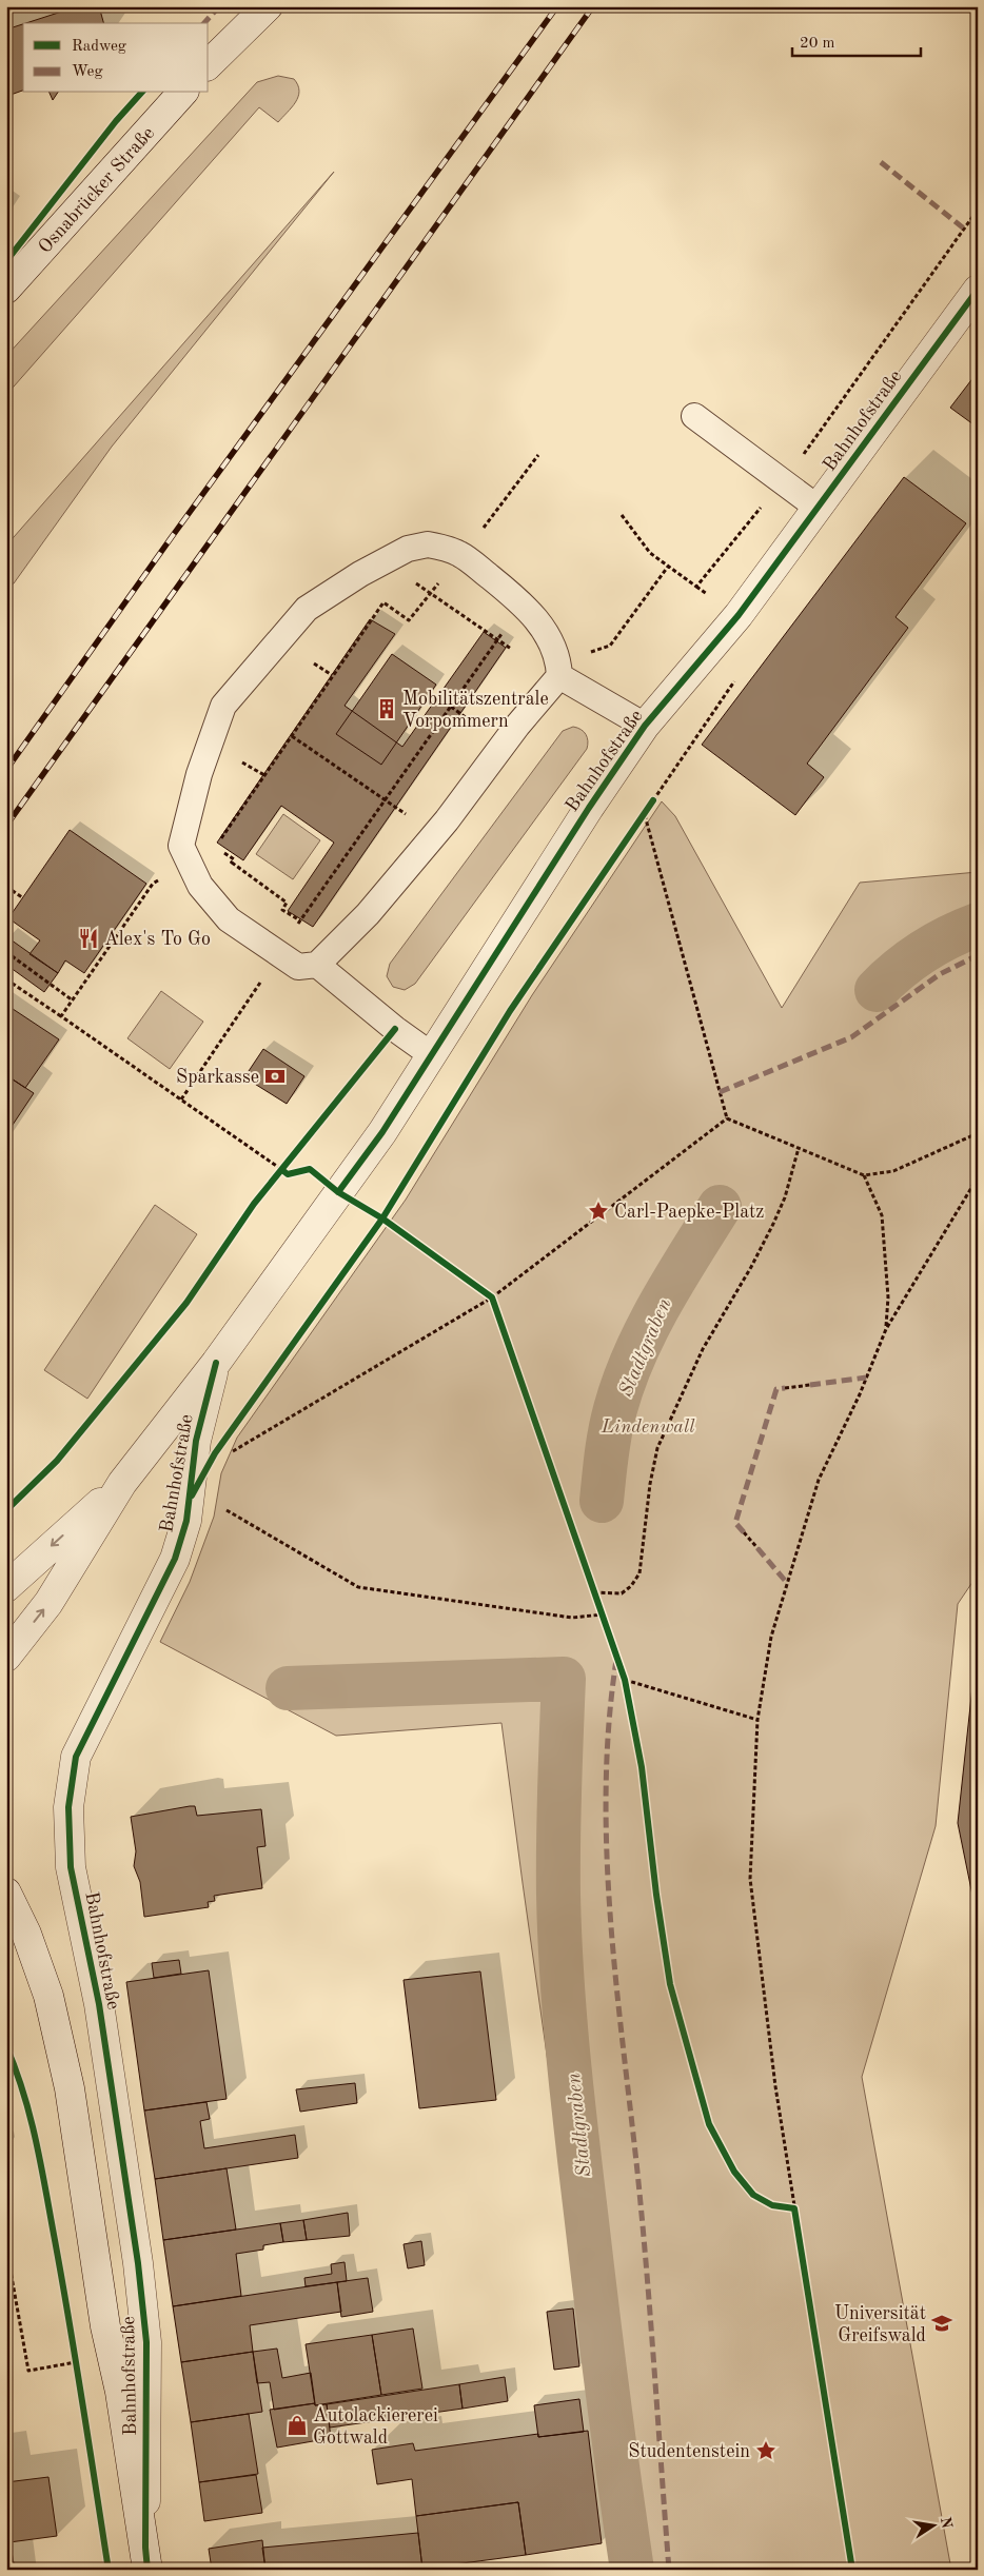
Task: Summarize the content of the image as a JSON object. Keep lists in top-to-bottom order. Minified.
{"streets":{"street":["Osnabrücker Straße","Bahnhofstraße"]},"water":["Stadtgraben"],"parks":["Lindenwall"],"places":{"building":["Mobilitätszentrale Vorpommern"],"restaurant":["Alex's To Go"],"bank":["Sparkasse"],"place":["Carl-Paepke-Platz","Studentenstein"],"school or university":["Universität Greifswald"],"shop":["Autolackiererei Gottwald"]},"legend":["Radweg","Weg"],"scale_bar":"20 m","north":"right"}
